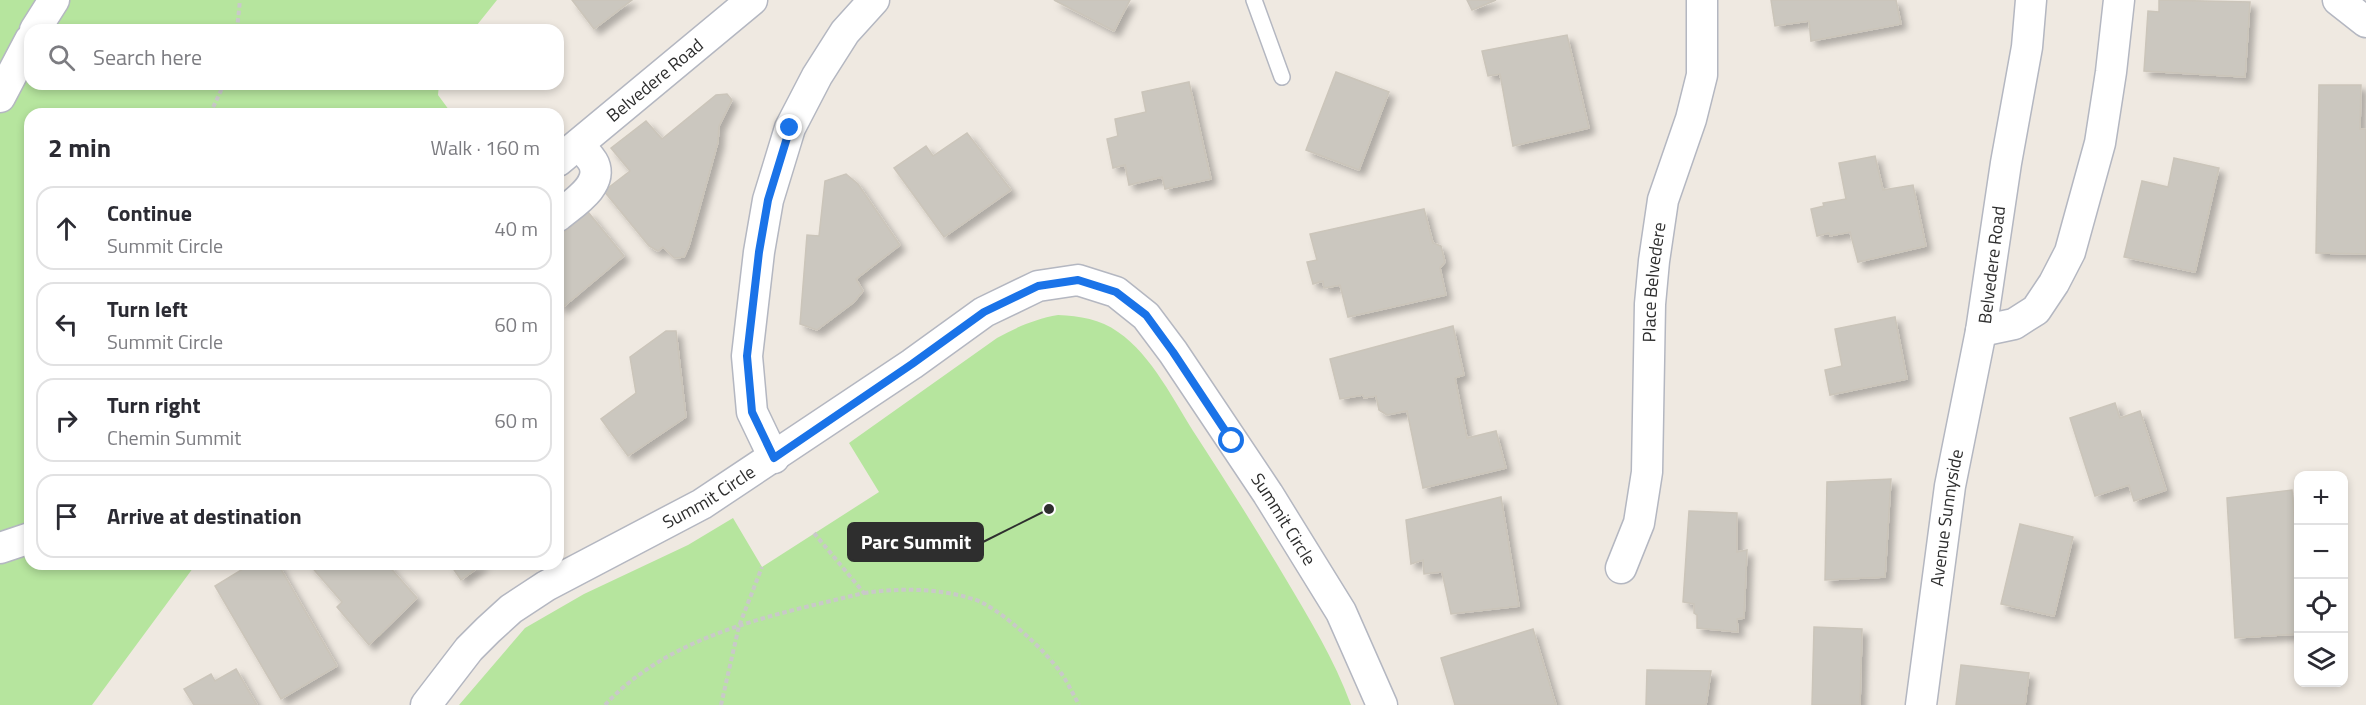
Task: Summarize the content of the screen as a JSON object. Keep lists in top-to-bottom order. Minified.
{"streets":{"street":["Belvedere Road","Place Belvedere","Summit Circle","Avenue Sunnyside"]},"crossings":[["Belvedere Road","Avenue Sunnyside"]],"places":["Parc Summit"],"page":{"search":"Search here","heading":["2 min","Walk · 160 m"],"list":[["Continue","Summit Circle","40 m"],["Turn left","Summit Circle","60 m"],["Turn right","Chemin Summit","60 m"],"Arrive at destination"],"map_buttons":["+","−"]}}
